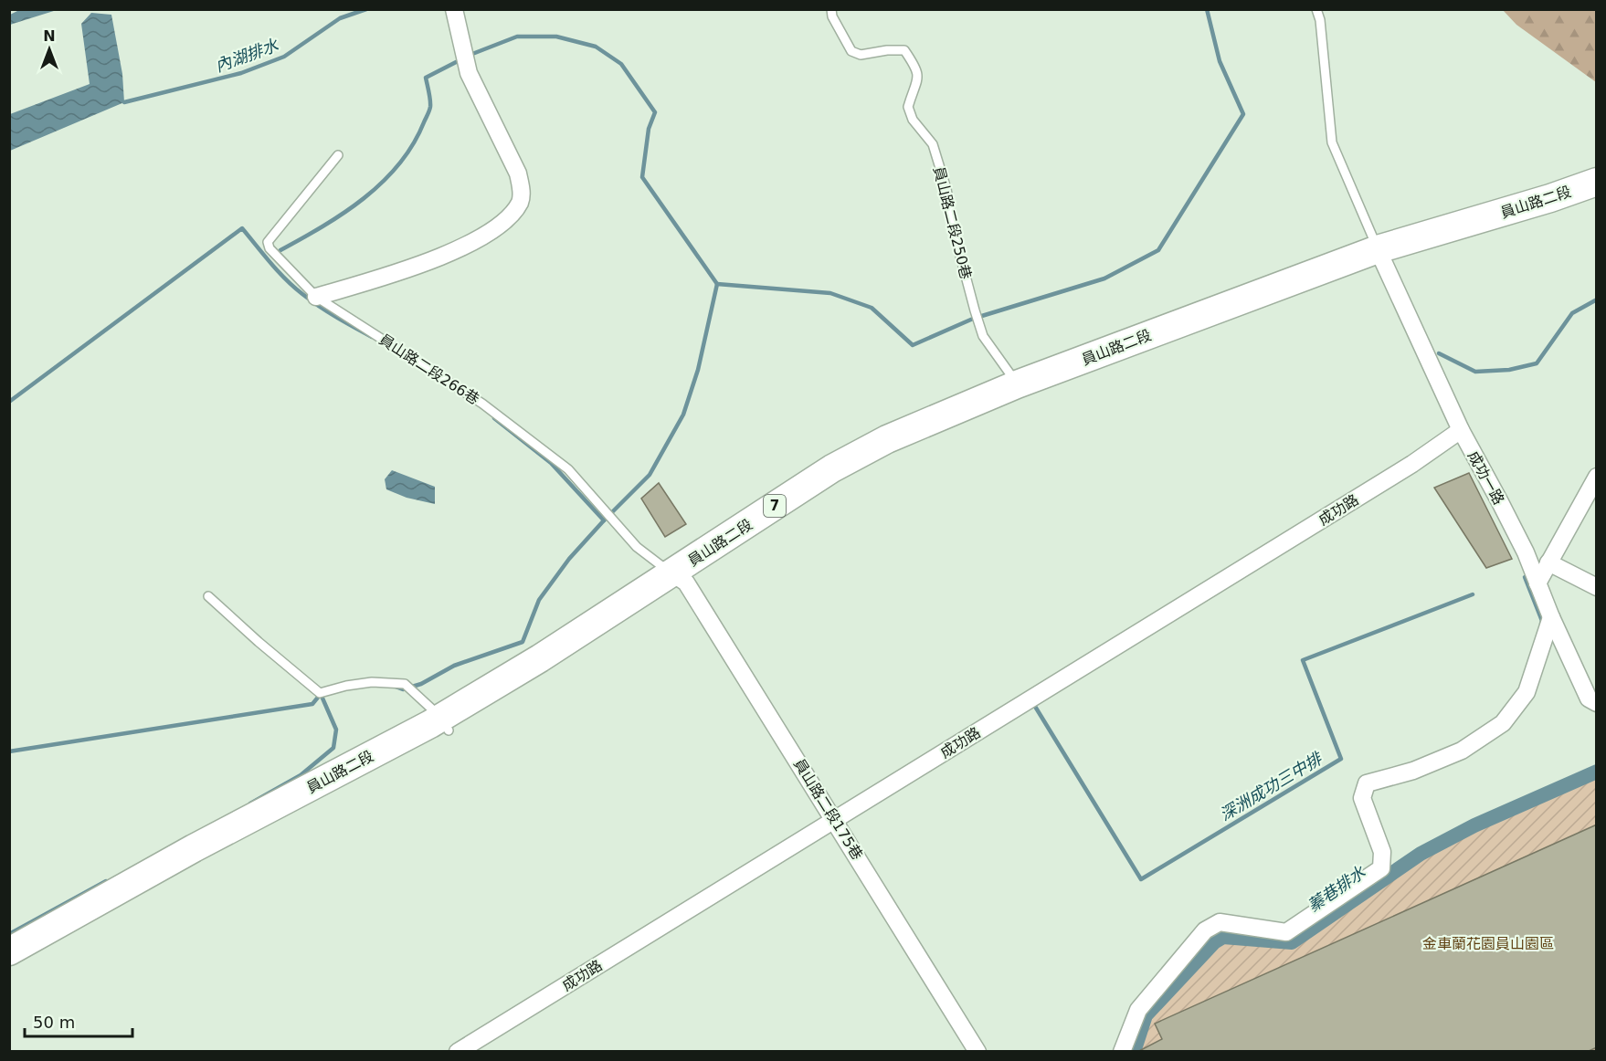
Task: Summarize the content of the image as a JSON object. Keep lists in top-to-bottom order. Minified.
{"streets":{"main road":["員山路二段","7"],"street":["成功一路","成功路","員山路二段175巷"],"lane":["員山路二段250巷","員山路二段266巷"]},"crossings":[["員山路二段","員山路二段250巷"],["員山路二段","員山路二段266巷"],["員山路二段","成功一路"],["員山路二段","員山路二段175巷"],["員山路二段266巷","員山路二段175巷"],["成功一路","成功路"],["成功路","員山路二段175巷"]],"water":["內湖排水","深洲成功三中排","蓁巷排水"],"parks":["金車蘭花園員山園區"],"scale_bar":"50 m","north":"top"}
